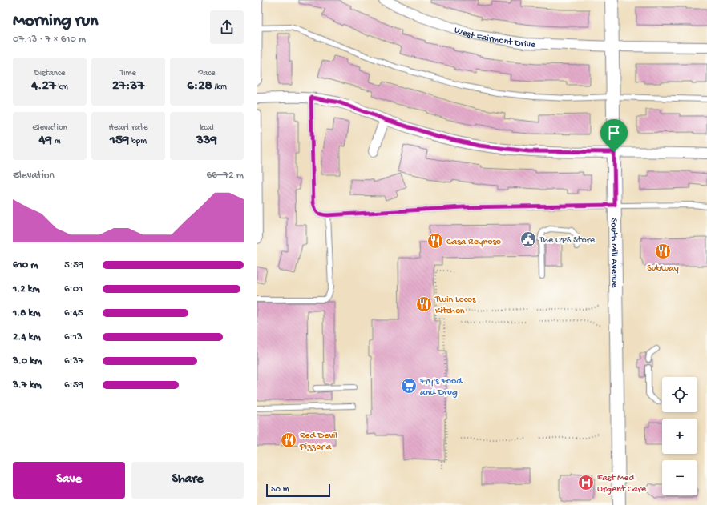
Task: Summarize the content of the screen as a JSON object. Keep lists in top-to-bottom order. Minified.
{"streets":{"main road":["South Mill Avenue"],"street":["West Fairmont Drive"]},"crossings":[["West Fairmont Drive","South Mill Avenue"]],"places":{"public building":["The UPS Store"],"restaurant":["Casa Reynoso","Subway","Twin Locos Kitchen","Red Devil Pizzeria"],"supermarket":["Fry's Food and Drug"],"hospital":["Fast Med Urgent Care"]},"scale_bar":"50 m","page":{"heading":["Morning run","07:13 · 7 × 610 m"],"stats":[["Distance","4.27 km"],["Time","27:37"],["Pace","6:28 /km"],["Elevation","49 m"],["Heart rate","159 bpm"],["kcal","339"]],"chart":["Elevation","66–72 m"],"list":[{"name":"610 m","note":"5:59"},{"name":"1.2 km","note":"6:01"},{"name":"1.8 km","note":"6:45"},{"name":"2.4 km","note":"6:13"},{"name":"3.0 km","note":"6:37"},{"name":"3.7 km","note":"6:59"}],"map_buttons":["+","−"],"buttons":["Save","Share"],"scale":"50 m"}}
